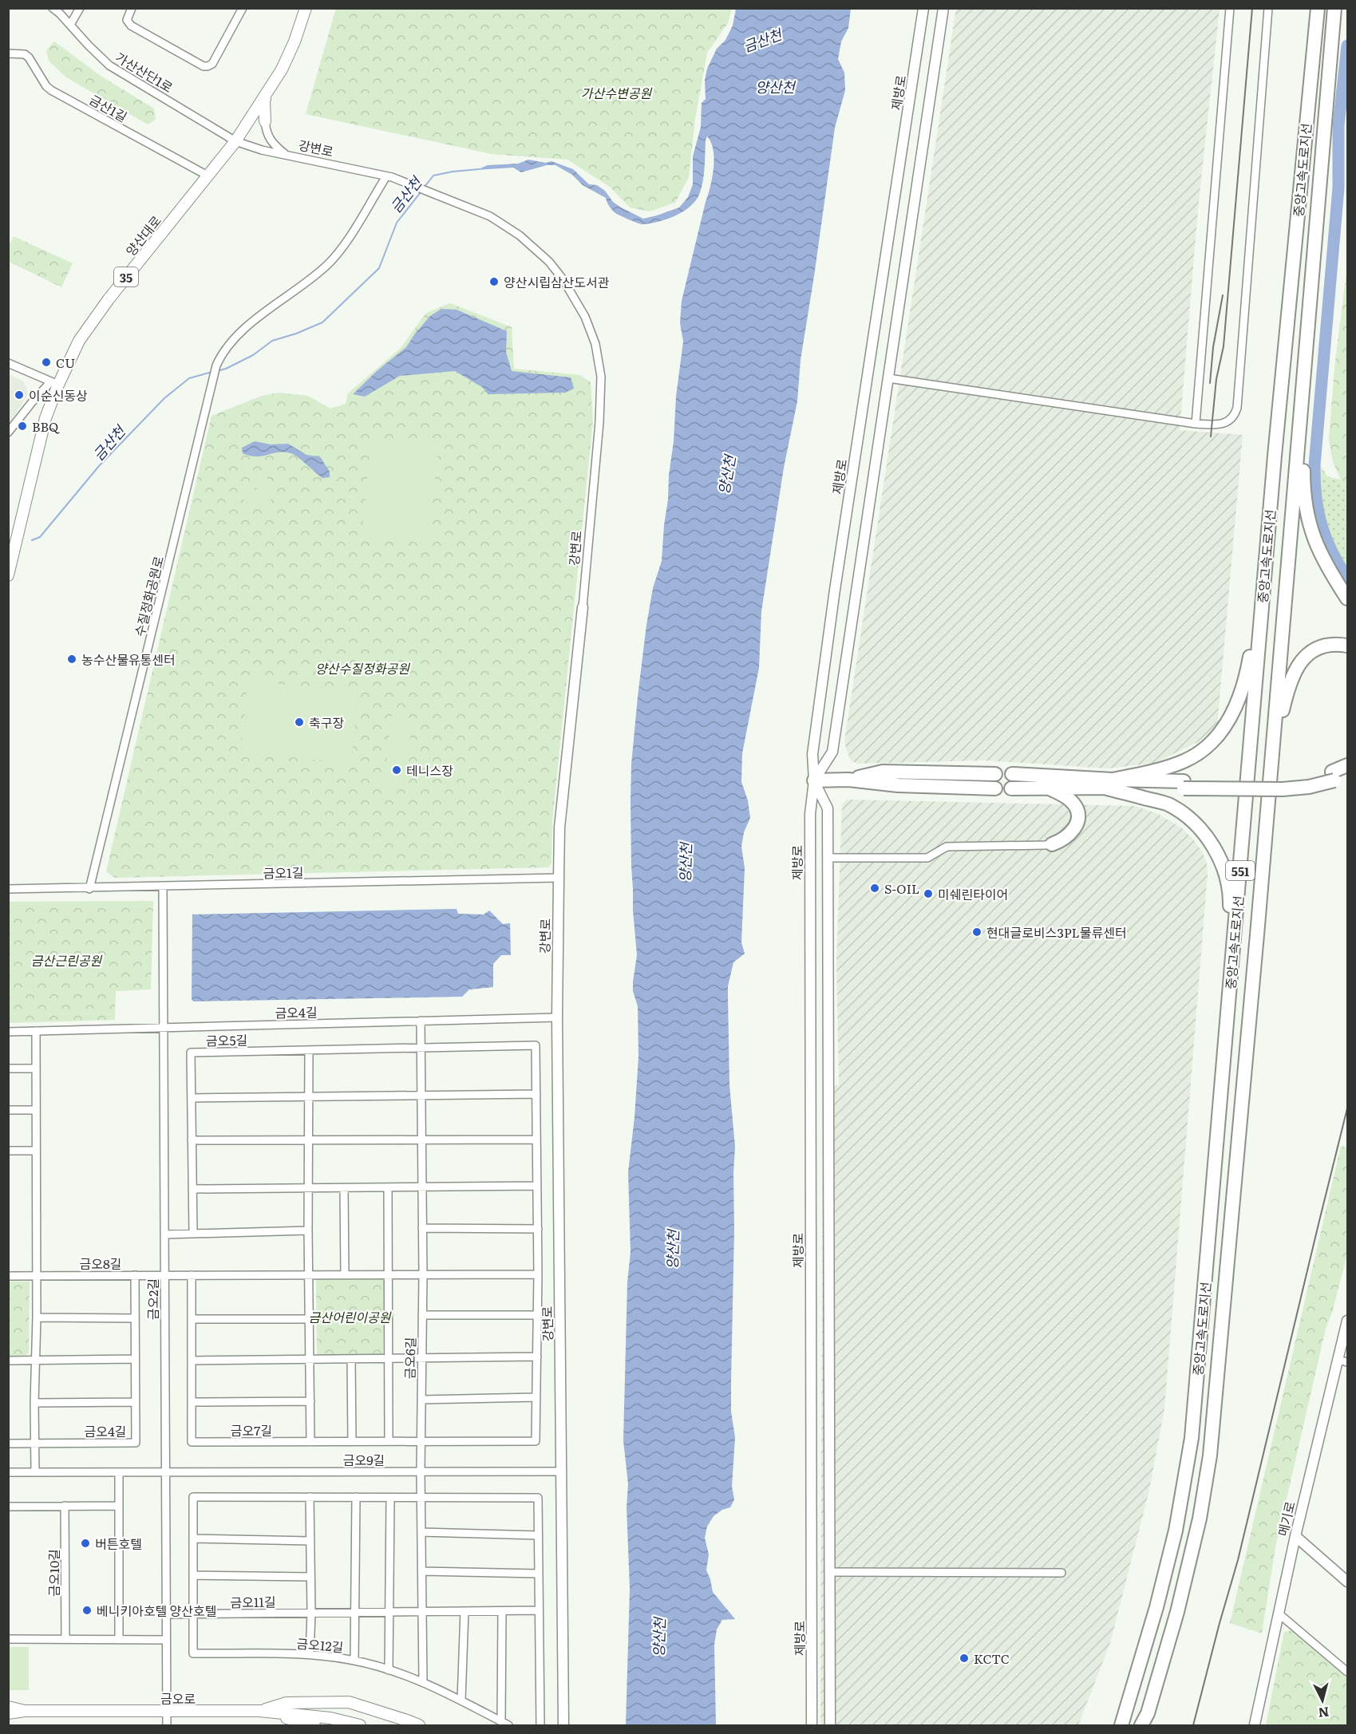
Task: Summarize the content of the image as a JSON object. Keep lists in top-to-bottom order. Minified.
{"streets":{"highway":["중앙고속도로지선","551"],"main road":["양산대로","35","금오로"],"street":["가산산단1로","제방로","금산1길","강변로","수질정화공원로","금오1길","금오4길","금오5길","금오8길","금오2길","금오6길","금오7길","금오9길","메기로","금오10길","금오11길","금오12길"]},"crossings":[["가산산단1로","강변로"],["가산산단1로","양산대로"],["금산1길","양산대로"],["강변로","양산대로"],["강변로","수질정화공원로"],["강변로","금오1길"],["강변로","금오4길"],["강변로","금오9길"],["수질정화공원로","금오1길"],["금오1길","금오2길"],["금오4길","금오8길"],["금오4길","금오2길"],["금오5길","금오7길"],["금오8길","금오2길"],["금오2길","금오9길"],["금오2길","금오11길"],["금오2길","금오로"],["금오6길","금오7길"],["금오6길","금오9길"],["금오6길","금오12길"],["금오11길","금오12길"]],"water":["금산천","양산천"],"parks":["가산수변공원","양산수질정화공원","금산근린공원","금산어린이공원"],"places":["양산시립삼산도서관","CU","이순신동상","BBQ","농수산물유통센터","축구장","테니스장","S-OIL","미쉐린타이어","현대글로비스3PL물류센터","버튼호텔","베니키아호텔 양산호텔","KCTC"],"north":"bottom"}
